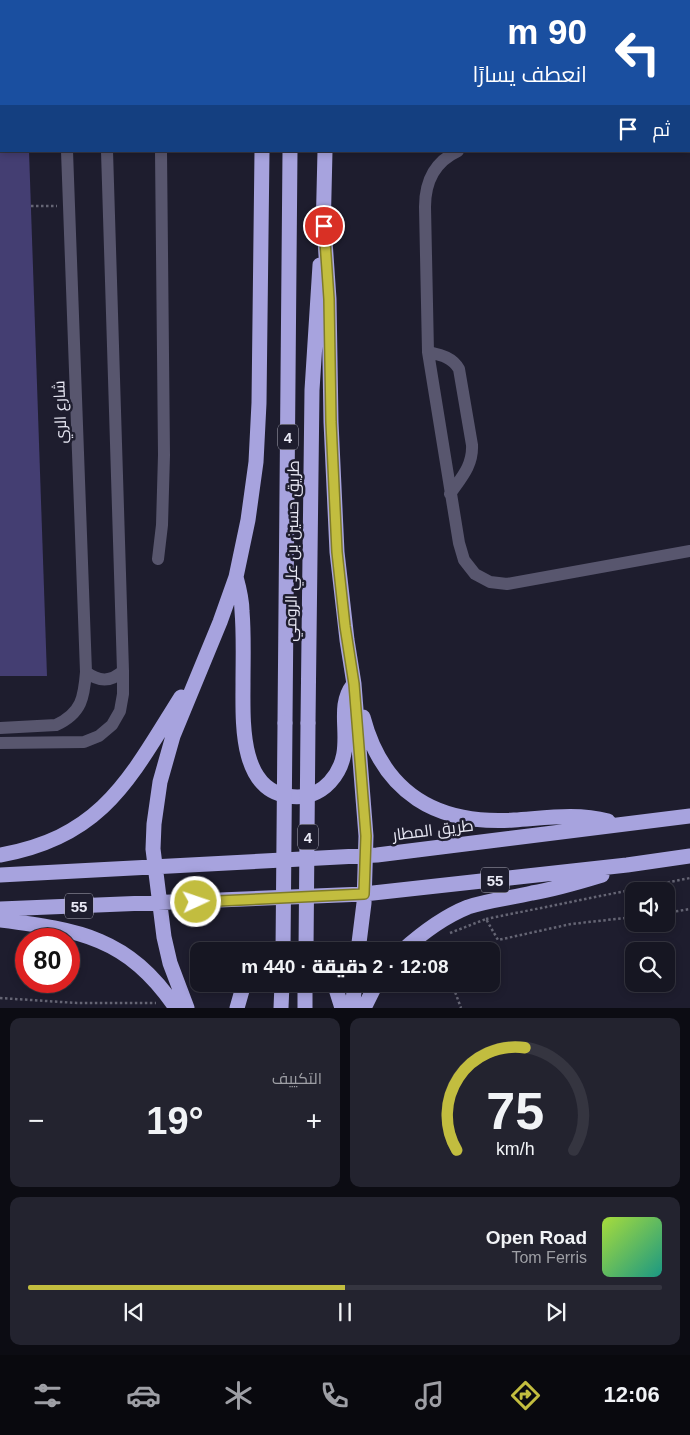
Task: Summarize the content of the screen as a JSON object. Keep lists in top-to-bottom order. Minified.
{"streets":{"highway":["4","طريق حسين بن علي الرومي","طريق المطار","55"],"lane":["شارع الري"]},"page":{"turn":["90 m","انعطف يسارًا"],"then":"ثم","limit":"80","trip":"12:08 · 2 دقيقة · 440 m","tile":"التكييف","heat":["−","19°","+"],"song":["Open Road","Tom Ferris"],"tabs":"12:06","gauge":["75","km/h"]}}
